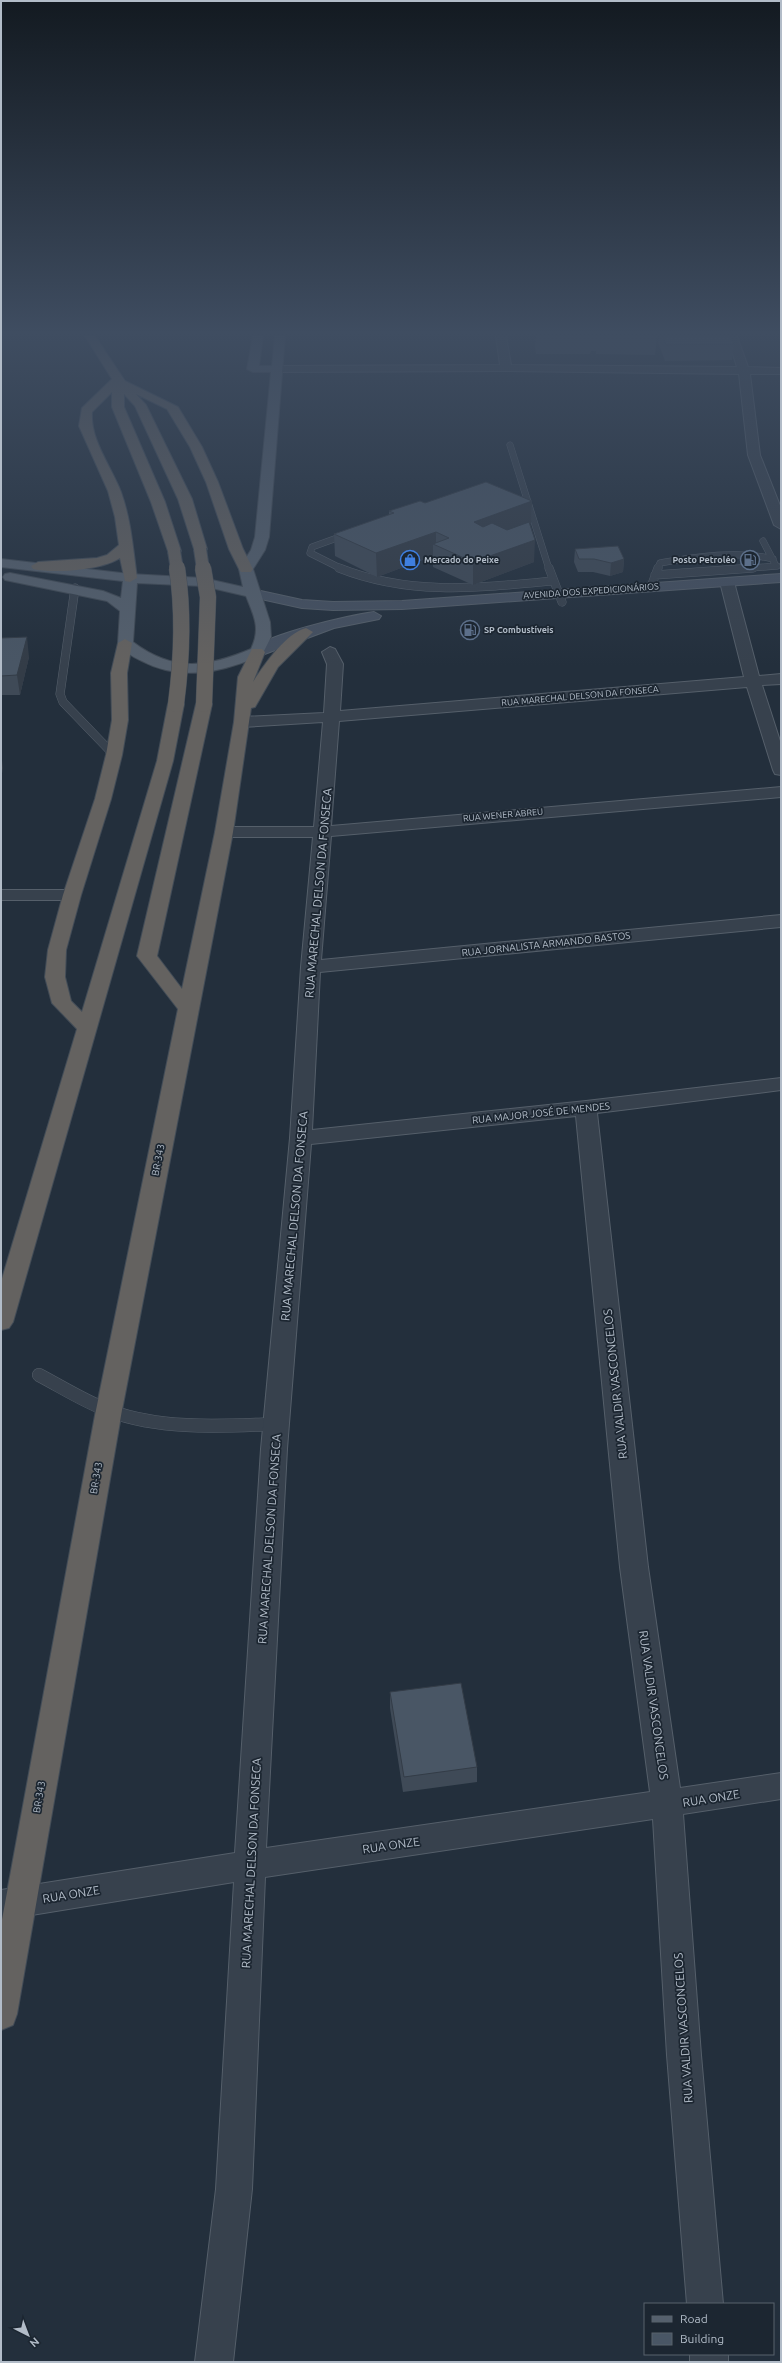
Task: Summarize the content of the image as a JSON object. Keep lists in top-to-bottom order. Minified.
{"streets":{"highway":["BR-343"],"main road":["AVENIDA DOS EXPEDICIONÁRIOS"],"street":["RUA MARECHAL DELSON DA FONSECA","RUA WENER ABREU","RUA JORNALISTA ARMANDO BASTOS","RUA MAJOR JOSÉ DE MENDES","RUA VALDIR VASCONCELOS","RUA ONZE"]},"crossings":[["RUA MARECHAL DELSON DA FONSECA","RUA WENER ABREU"],["RUA MARECHAL DELSON DA FONSECA","RUA JORNALISTA ARMANDO BASTOS"],["RUA MARECHAL DELSON DA FONSECA","RUA MAJOR JOSÉ DE MENDES"],["RUA MARECHAL DELSON DA FONSECA","BR-343"],["RUA MARECHAL DELSON DA FONSECA","RUA ONZE"],["RUA WENER ABREU","BR-343"],["RUA MAJOR JOSÉ DE MENDES","RUA VALDIR VASCONCELOS"],["BR-343","RUA ONZE"],["RUA VALDIR VASCONCELOS","RUA ONZE"]],"places":{"shop":["Mercado do Peixe"],"fuel station":["Posto Petroléo","SP Combustíveis"]},"legend":["Road","Building"],"north":"bottom right"}
